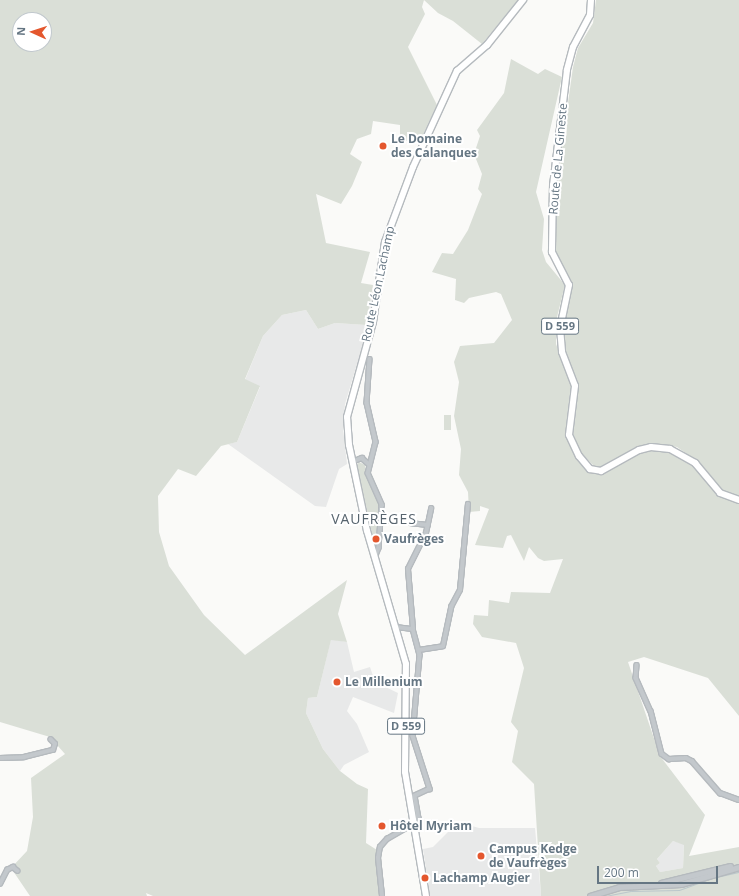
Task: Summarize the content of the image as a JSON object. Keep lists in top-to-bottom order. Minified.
{"streets":{"main road":["Route de La Gineste","Route Léon Lachamp","D 559"]},"districts":["VAUFRÈGES"],"places":["Le Domaine des Calanques","Vaufrèges","Le Millenium","Hôtel Myriam","Campus Kedge de Vaufrèges","Lachamp Augier"],"scale_bar":"200 m","north":"left"}
